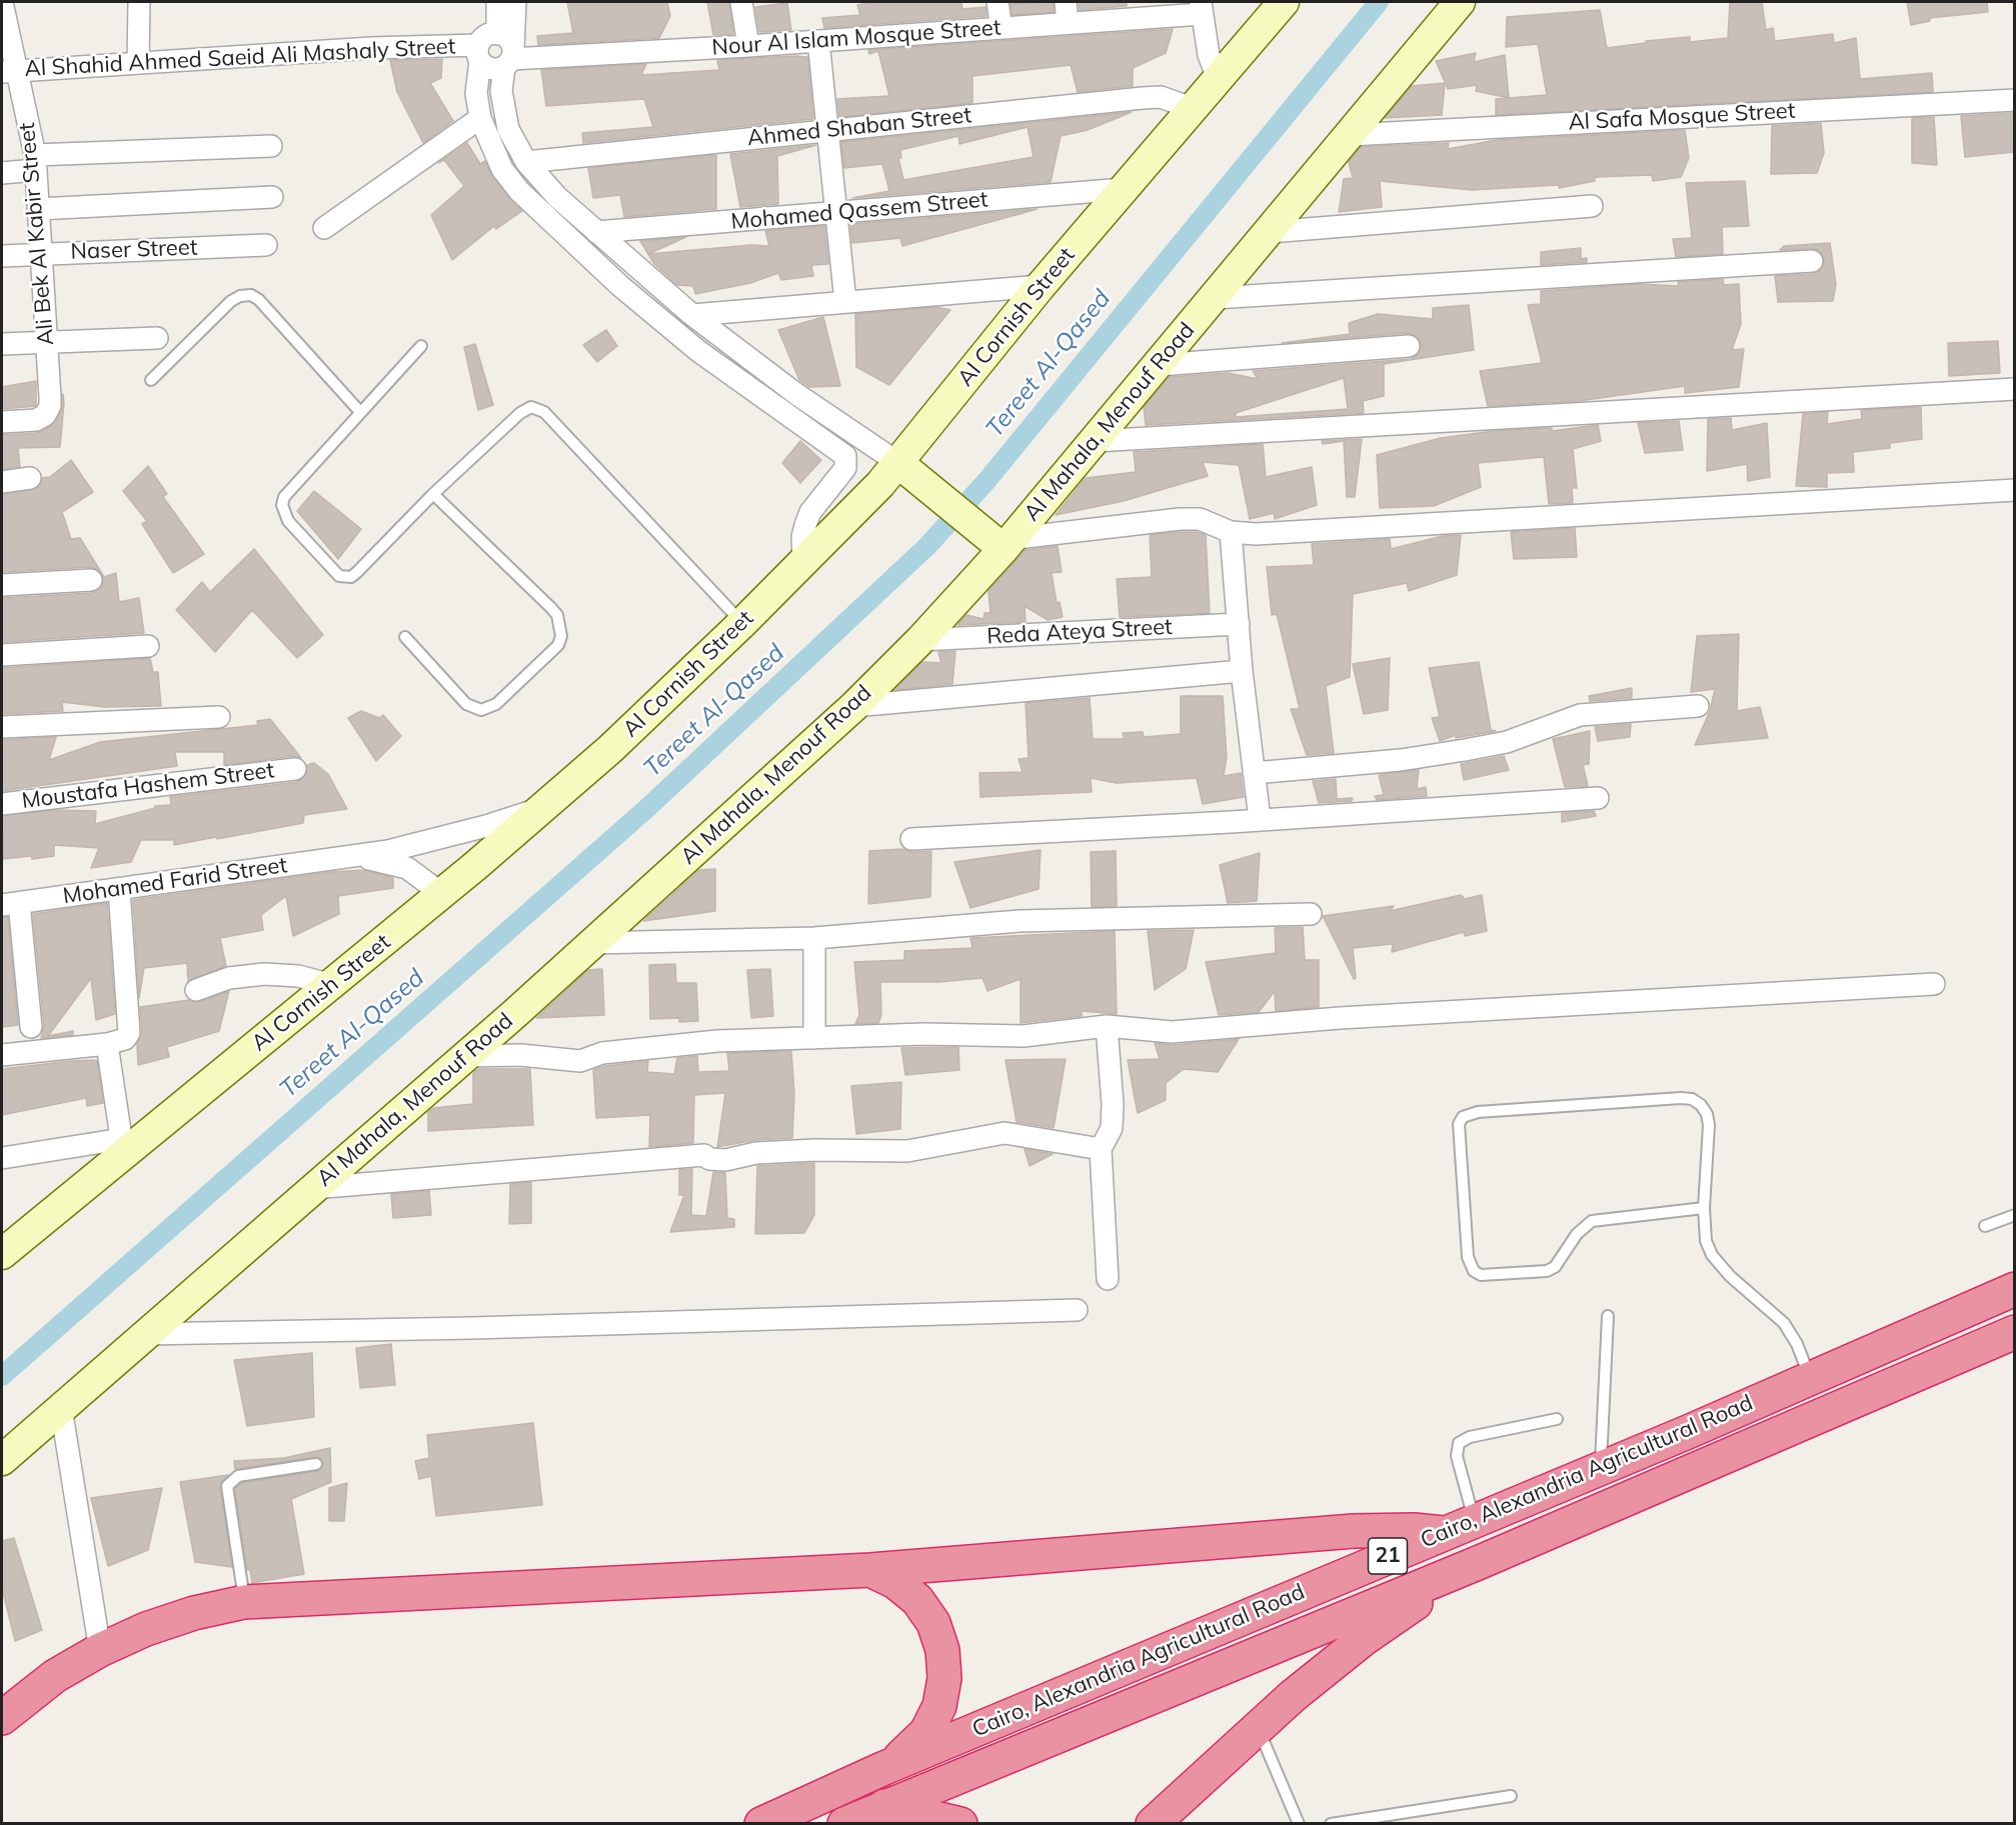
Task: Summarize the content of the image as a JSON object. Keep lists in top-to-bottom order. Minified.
{"streets":{"highway":["Cairo, Alexandria Agricultural Road","21"],"main road":["Al Cornish Street","Al Mahala, Menouf Road"],"street":["Nour Al Islam Mosque Street","Al Shahid Ahmed Saeid Ali Mashaly Street","Al Safa Mosque Street","Ahmed Shaban Street","Mohamed Qassem Street","Ali Bek Al Kabir Street","Naser Street","Reda Ateya Street","Moustafa Hashem Street","Mohamed Farid Street"]},"crossings":[["Nour Al Islam Mosque Street","Al Shahid Ahmed Saeid Ali Mashaly Street"],["Al Shahid Ahmed Saeid Ali Mashaly Street","Ali Bek Al Kabir Street"],["Al Safa Mosque Street","Al Mahala, Menouf Road"],["Ahmed Shaban Street","Al Cornish Street"],["Mohamed Qassem Street","Al Cornish Street"],["Ali Bek Al Kabir Street","Naser Street"],["Al Cornish Street","Mohamed Farid Street"],["Al Mahala, Menouf Road","Reda Ateya Street"]],"water":["Tereet Al-Qased"]}
